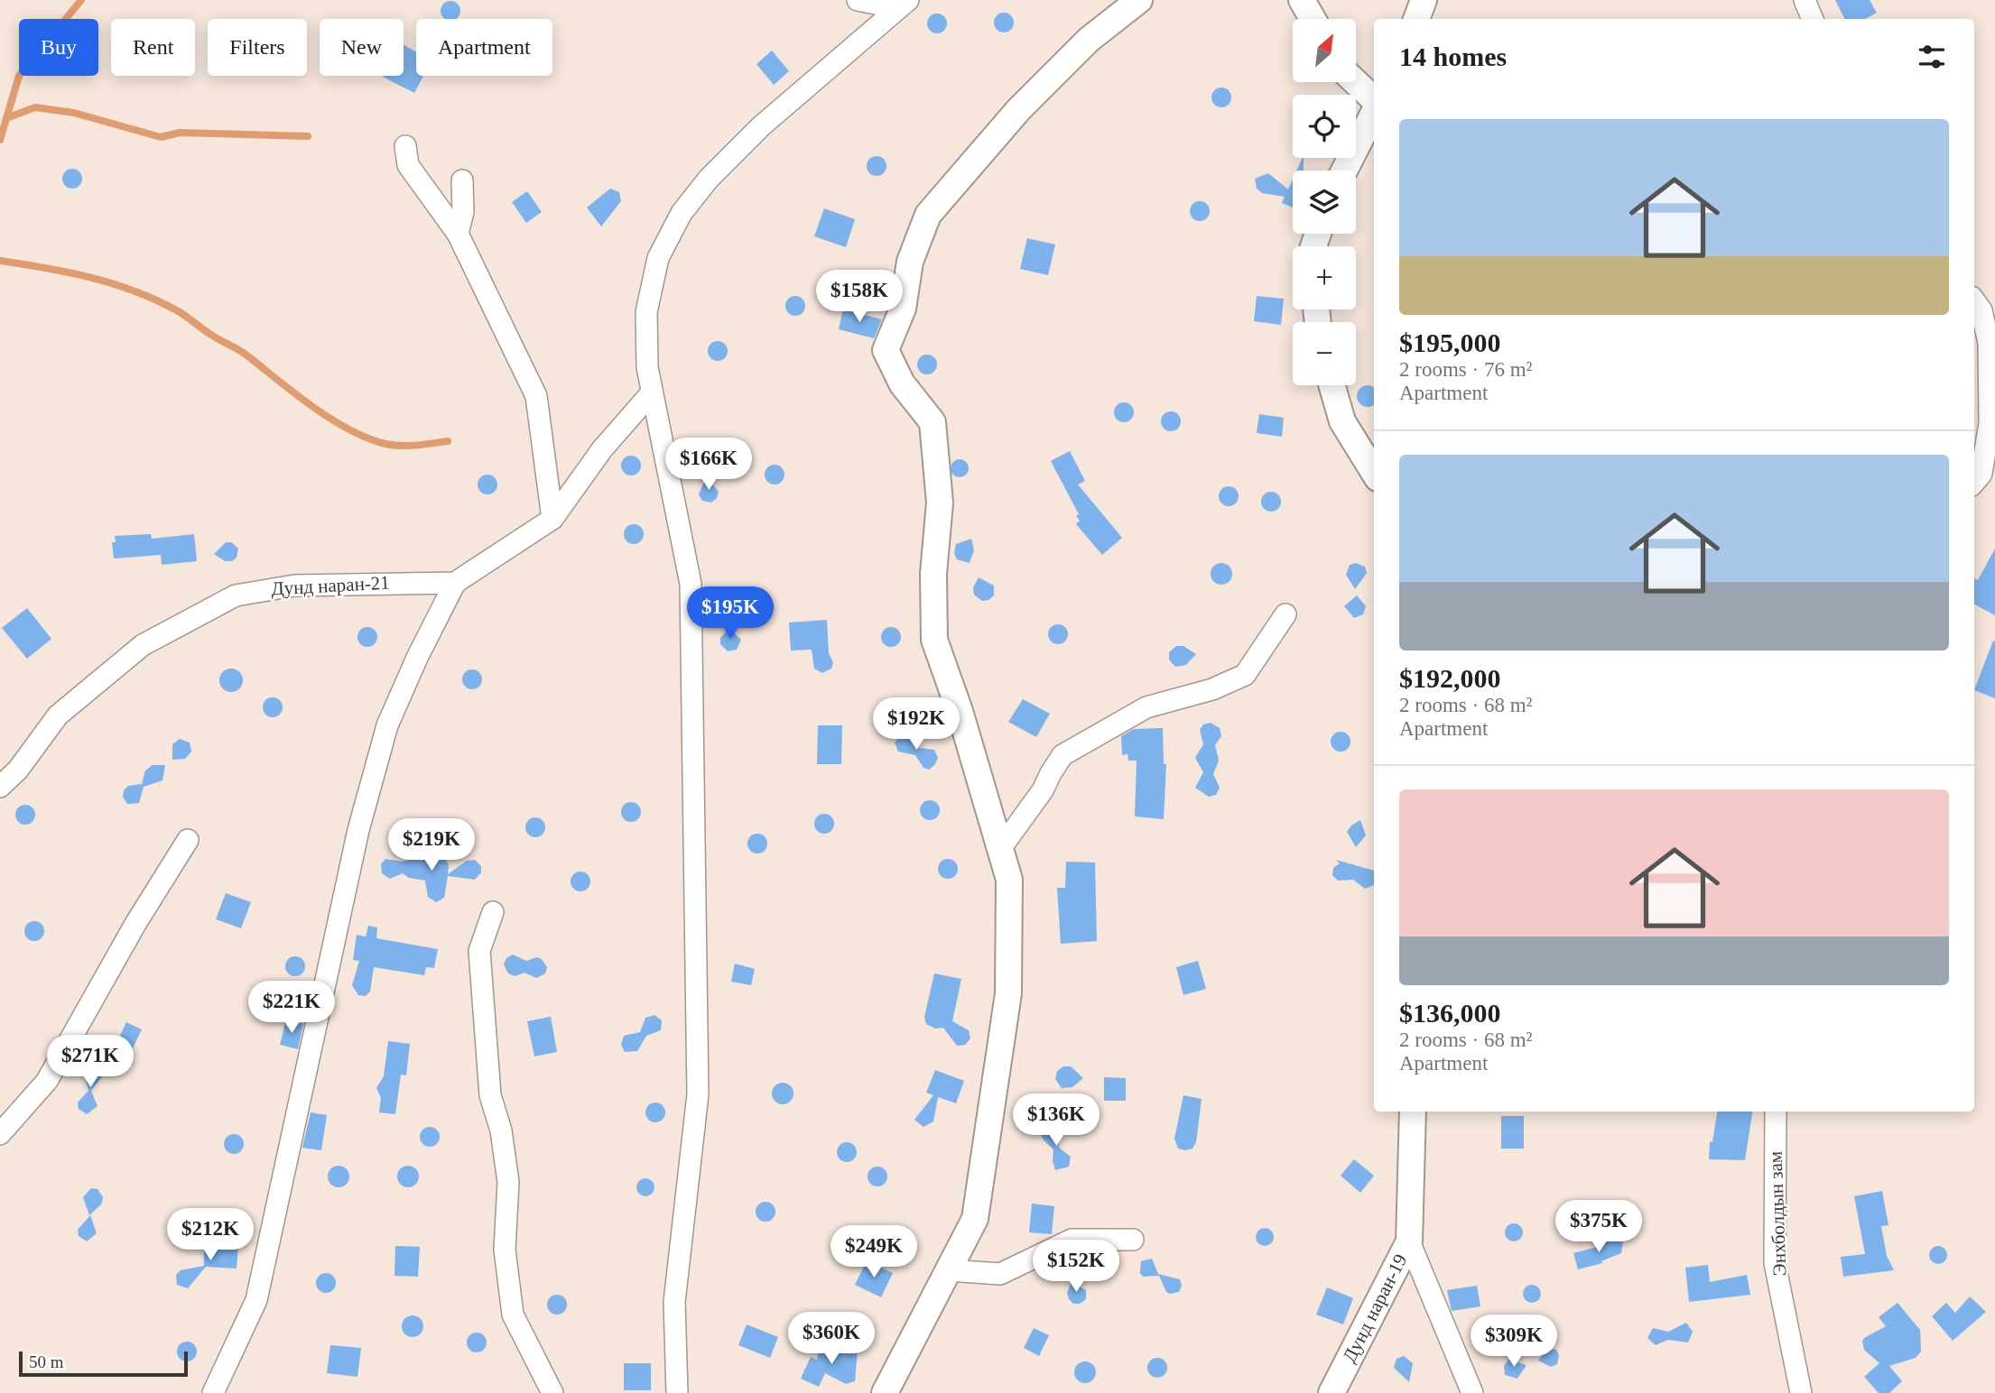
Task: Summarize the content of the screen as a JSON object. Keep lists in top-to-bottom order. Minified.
{"streets":{"street":["Дунд наран-21","Энхболдын зам","Дунд наран-19"]},"scale_bar":"50 m","north":"top right","page":{"map_buttons":["+","−"],"chip":["Buy","Rent","Filters","New","Apartment"],"heading":"14 homes","list":[{"name":"$195,000","note":"2 rooms · 76 m² · Apartment"},{"name":"$192,000","note":"2 rooms · 68 m² · Apartment"},{"name":"$136,000","note":"2 rooms · 68 m² · Apartment"}],"price":["$158K","$166K","$195K","$192K","$219K","$221K","$271K","$136K","$375K","$212K","$249K","$152K","$360K","$309K"],"scale":"50 m"}}
